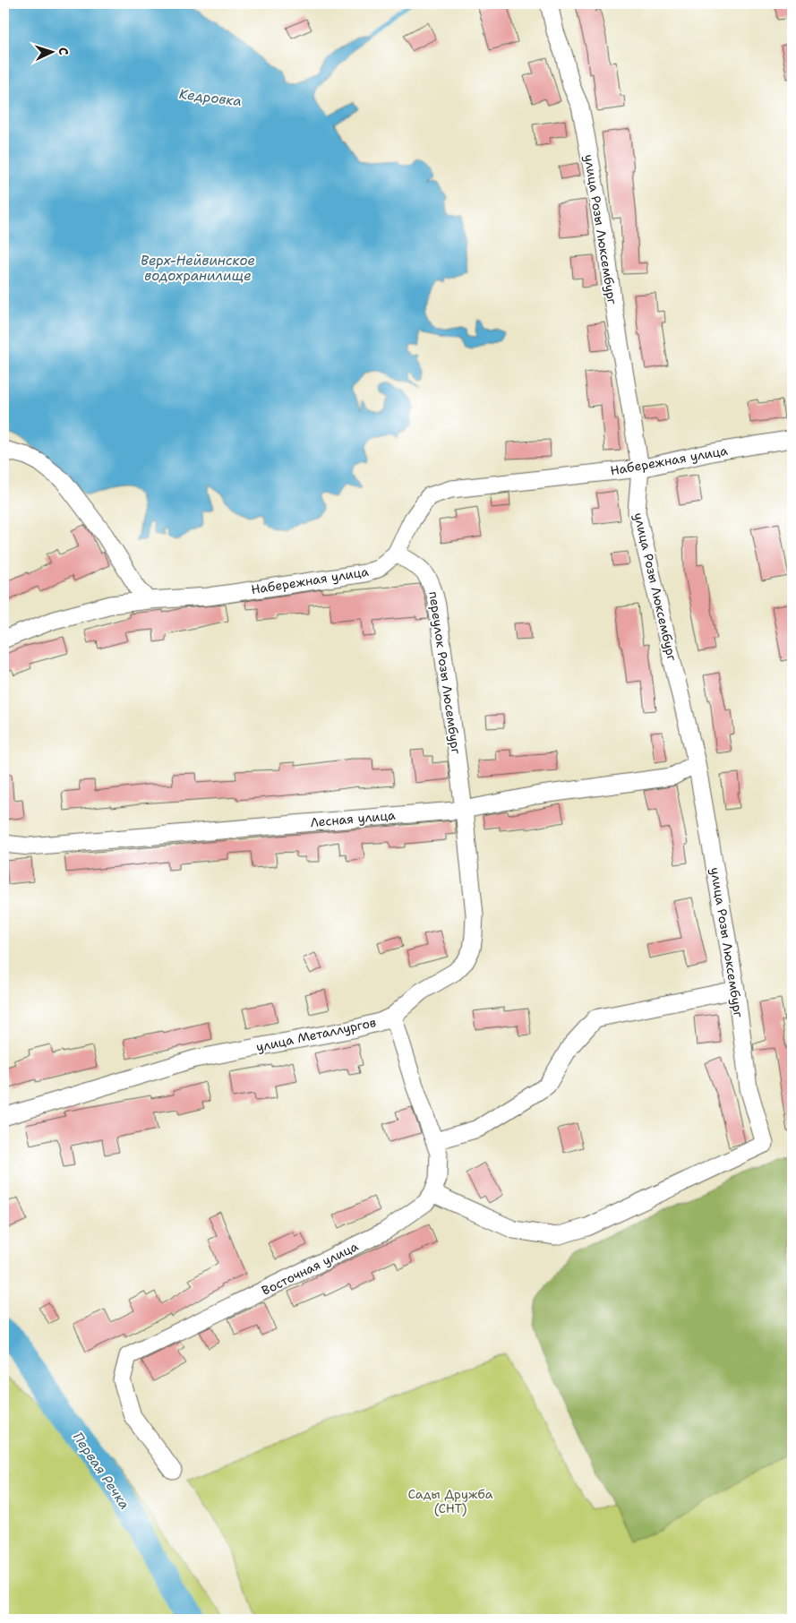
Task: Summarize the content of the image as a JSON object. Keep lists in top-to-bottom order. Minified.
{"streets":{"street":["улица Розы Люксембург","Набережная улица","переулок Розы Люсембург","Лесная улица","улица Металлургов","Восточная улица"]},"crossings":[["улица Розы Люксембург","Набережная улица"],["улица Розы Люксембург","Лесная улица"],["улица Розы Люксембург","Восточная улица"],["Набережная улица","переулок Розы Люсембург"],["переулок Розы Люсембург","Лесная улица"],["переулок Розы Люсембург","улица Металлургов"],["Лесная улица","улица Металлургов"],["улица Металлургов","Восточная улица"]],"water":["Кедровка","Верх-Нейвинское водохранилище","Первая Речка"],"parks":["Сады Дружба (СНТ)"],"north":"right"}
